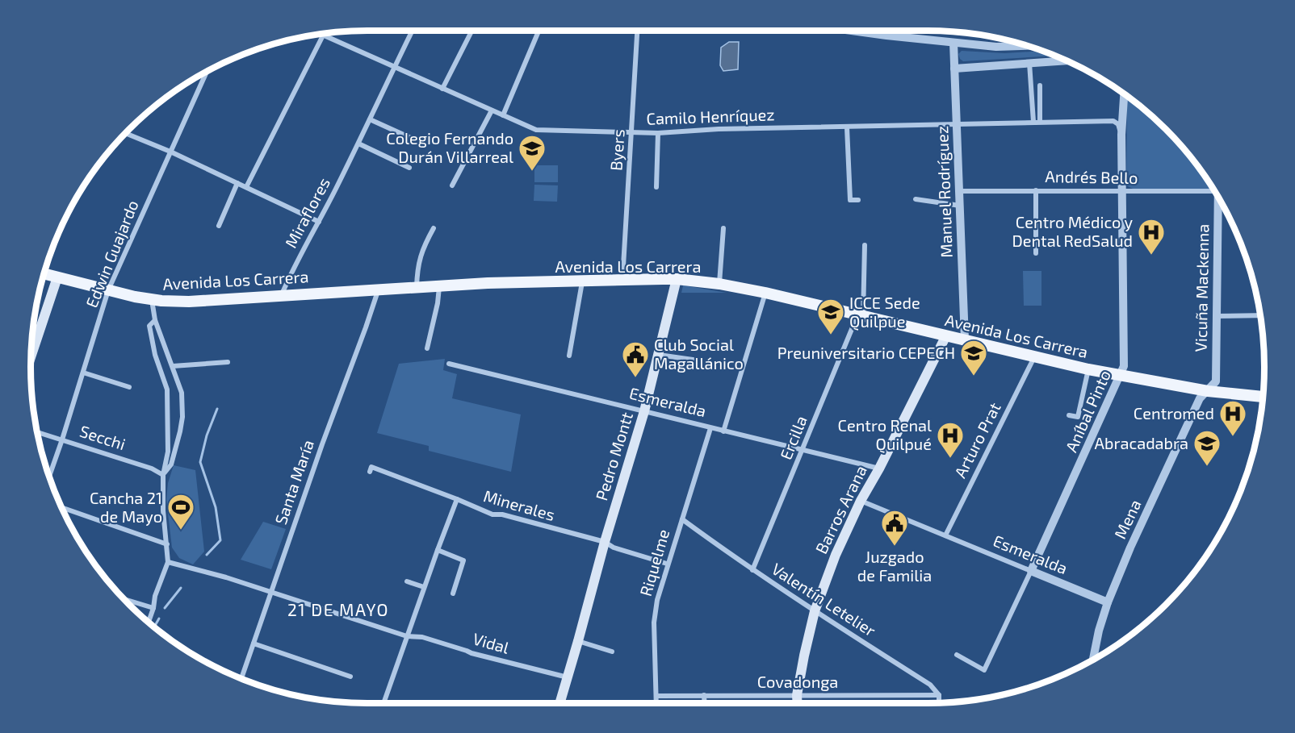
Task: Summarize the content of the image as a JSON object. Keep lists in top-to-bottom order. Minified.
{"streets":{"main road":["Avenida Los Carrera","Pedro Montt","Barros Arana"],"street":["Camilo Henríquez","Byers","Andrés Bello","Manuel Rodríguez","Miraflores","Edwin Guajardo","Vicuña Mackenna","Esmeralda","Aníbal Pinto","Secchi","Ercilla","Arturo Prat","Santa María","Minerales","Mena","Riquelme","Valentín Letelier","Vidal","Covadonga"]},"crossings":[["Camilo Henríquez","Byers"],["Camilo Henríquez","Manuel Rodríguez"],["Camilo Henríquez","Miraflores"],["Camilo Henríquez","Aníbal Pinto"],["Byers","Avenida Los Carrera"],["Andrés Bello","Manuel Rodríguez"],["Andrés Bello","Aníbal Pinto"],["Manuel Rodríguez","Avenida Los Carrera"],["Miraflores","Avenida Los Carrera"],["Edwin Guajardo","Avenida Los Carrera"],["Edwin Guajardo","Secchi"],["Avenida Los Carrera","Vicuña Mackenna"],["Avenida Los Carrera","Aníbal Pinto"],["Avenida Los Carrera","Ercilla"],["Avenida Los Carrera","Arturo Prat"],["Avenida Los Carrera","Pedro Montt"],["Avenida Los Carrera","Santa María"],["Avenida Los Carrera","Barros Arana"],["Avenida Los Carrera","Mena"],["Vicuña Mackenna","Mena"],["Esmeralda","Aníbal Pinto"],["Esmeralda","Ercilla"],["Esmeralda","Arturo Prat"],["Esmeralda","Pedro Montt"],["Esmeralda","Barros Arana"],["Esmeralda","Mena"],["Esmeralda","Riquelme"],["Ercilla","Valentín Letelier"],["Pedro Montt","Minerales"],["Pedro Montt","Vidal"],["Santa María","Vidal"],["Minerales","Riquelme"],["Barros Arana","Valentín Letelier"],["Barros Arana","Covadonga"],["Riquelme","Valentín Letelier"],["Riquelme","Covadonga"],["Valentín Letelier","Covadonga"]],"districts":["21 DE MAYO"],"places":{"school or university":["Colegio Fernando Durán Villarreal","ICCE Sede Quilpue","Preuniversitario CEPECH","Abracadabra"],"hospital":["Centro Médico y Dental RedSalud","Centromed","Centro Renal Quilpué"],"public building":["Club Social Magallánico","Juzgado de Familia"],"sports":["Cancha 21 de Mayo"]}}
